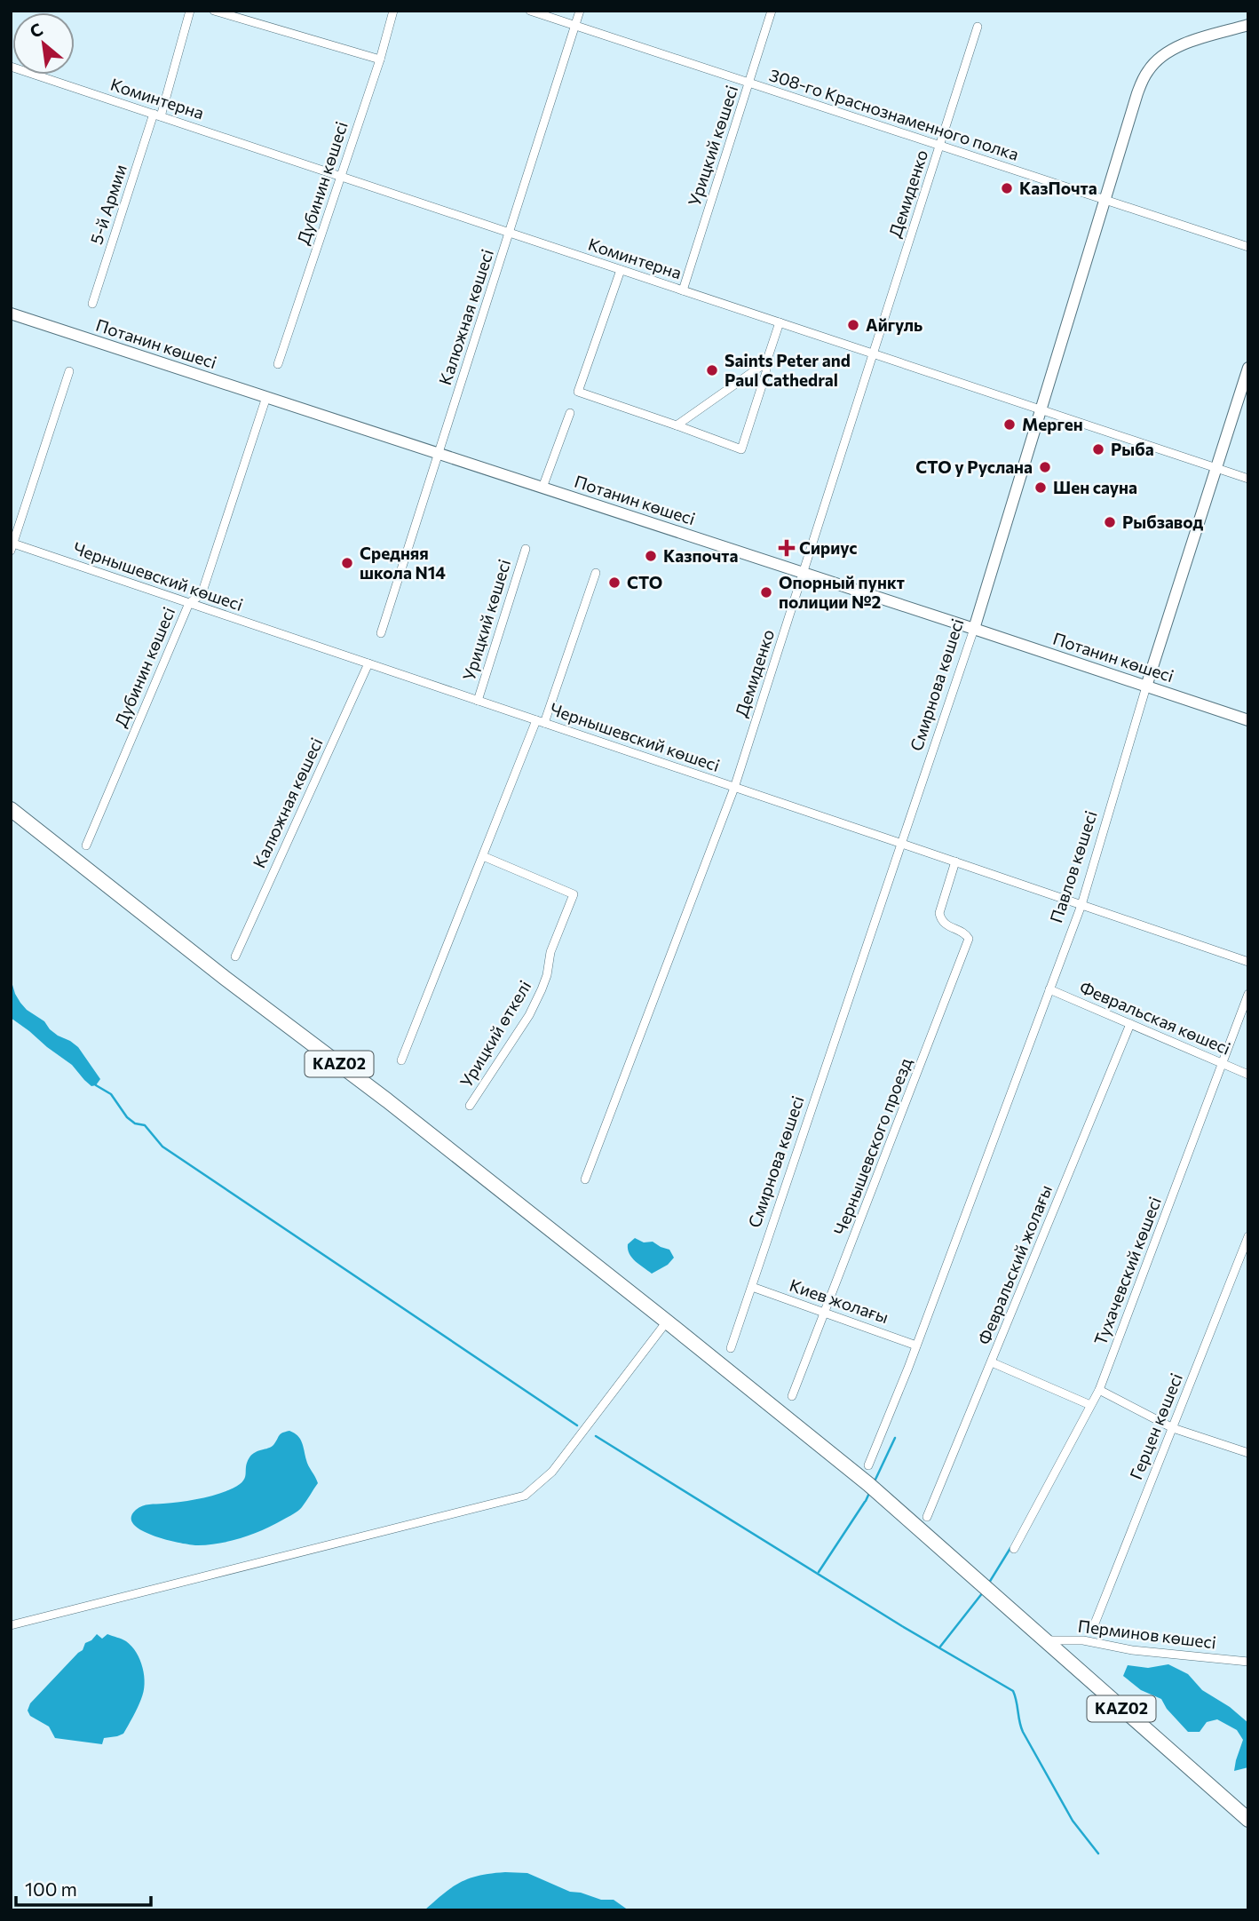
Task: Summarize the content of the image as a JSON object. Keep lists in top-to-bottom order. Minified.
{"streets":{"highway":["KAZ02"],"main road":["Потанин көшесі","Смирнова көшесі","Павлов көшесі"],"street":["Коминтерна","308-го Краснознаменного полка","Урицкий көшесі","Дубинин көшесі","Демиденко","5-й Армии","Калюжная көшесі","Чернышевский көшесі","Февральская көшесі","Урицкий өткелі","Чернышевского проезд","Февральский жолағы","Тухачевский көшесі","Киев жолағы","Герцен көшесі","Перминов көшесі"]},"crossings":[["Коминтерна","Урицкий көшесі"],["Коминтерна","Дубинин көшесі"],["Коминтерна","Демиденко"],["Коминтерна","5-й Армии"],["Коминтерна","Калюжная көшесі"],["Коминтерна","Смирнова көшесі"],["Коминтерна","Павлов көшесі"],["308-го Краснознаменного полка","Урицкий көшесі"],["308-го Краснознаменного полка","Демиденко"],["308-го Краснознаменного полка","Калюжная көшесі"],["308-го Краснознаменного полка","Смирнова көшесі"],["Урицкий көшесі","Чернышевский көшесі"],["Дубинин көшесі","Потанин көшесі"],["Дубинин көшесі","Чернышевский көшесі"],["Демиденко","Потанин көшесі"],["Демиденко","Чернышевский көшесі"],["Калюжная көшесі","Потанин көшесі"],["Калюжная көшесі","Чернышевский көшесі"],["Потанин көшесі","Смирнова көшесі"],["Потанин көшесі","Павлов көшесі"],["Чернышевский көшесі","Смирнова көшесі"],["Чернышевский көшесі","Павлов көшесі"],["Чернышевский көшесі","Чернышевского проезд"],["Смирнова көшесі","Киев жолағы"],["Павлов көшесі","Февральская көшесі"],["Павлов көшесі","Киев жолағы"],["Февральская көшесі","Февральский жолағы"],["Февральская көшесі","Тухачевский көшесі"],["KAZ02","Перминов көшесі"],["Чернышевского проезд","Киев жолағы"]],"places":{"other":["КазПочта","Айгуль","Saints Peter and Paul Cathedral","Мерген","Рыба","СТО у Руслана","Шен сауна","Рыбзавод","Казпочта","Средняя школа N14","СТО","Опорный пункт полиции №2"],"health":["Сириус"]},"scale_bar":"100 m","north":"top left"}
